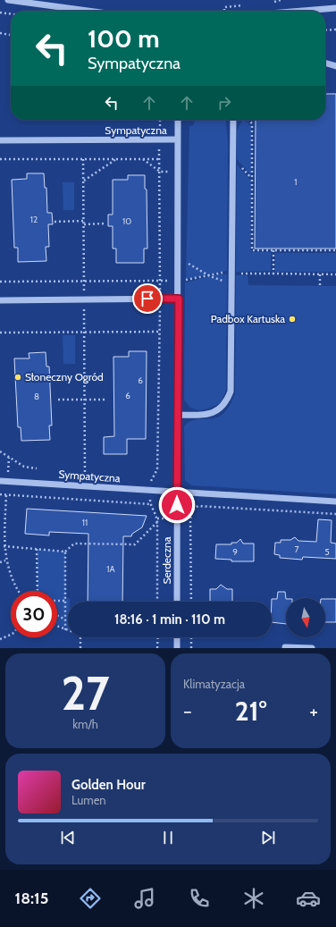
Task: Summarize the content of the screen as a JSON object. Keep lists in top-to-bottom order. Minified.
{"streets":{"street":["Sympatyczna","Serdeczna"]},"crossings":[["Sympatyczna","Serdeczna"]],"places":["Padbox Kartuska","Słoneczny Ogród"],"house_numbers":["1","12","10","6","6","8","11","7","9","5","1A"],"north":"bottom","page":{"turn":["100 m","Sympatyczna"],"limit":"30","trip":"18:16 · 1 min · 110 m","tile":[["27","km/h"],"Klimatyzacja"],"heat":["−","21°","+"],"song":["Golden Hour","Lumen"],"tabs":"18:15"}}
